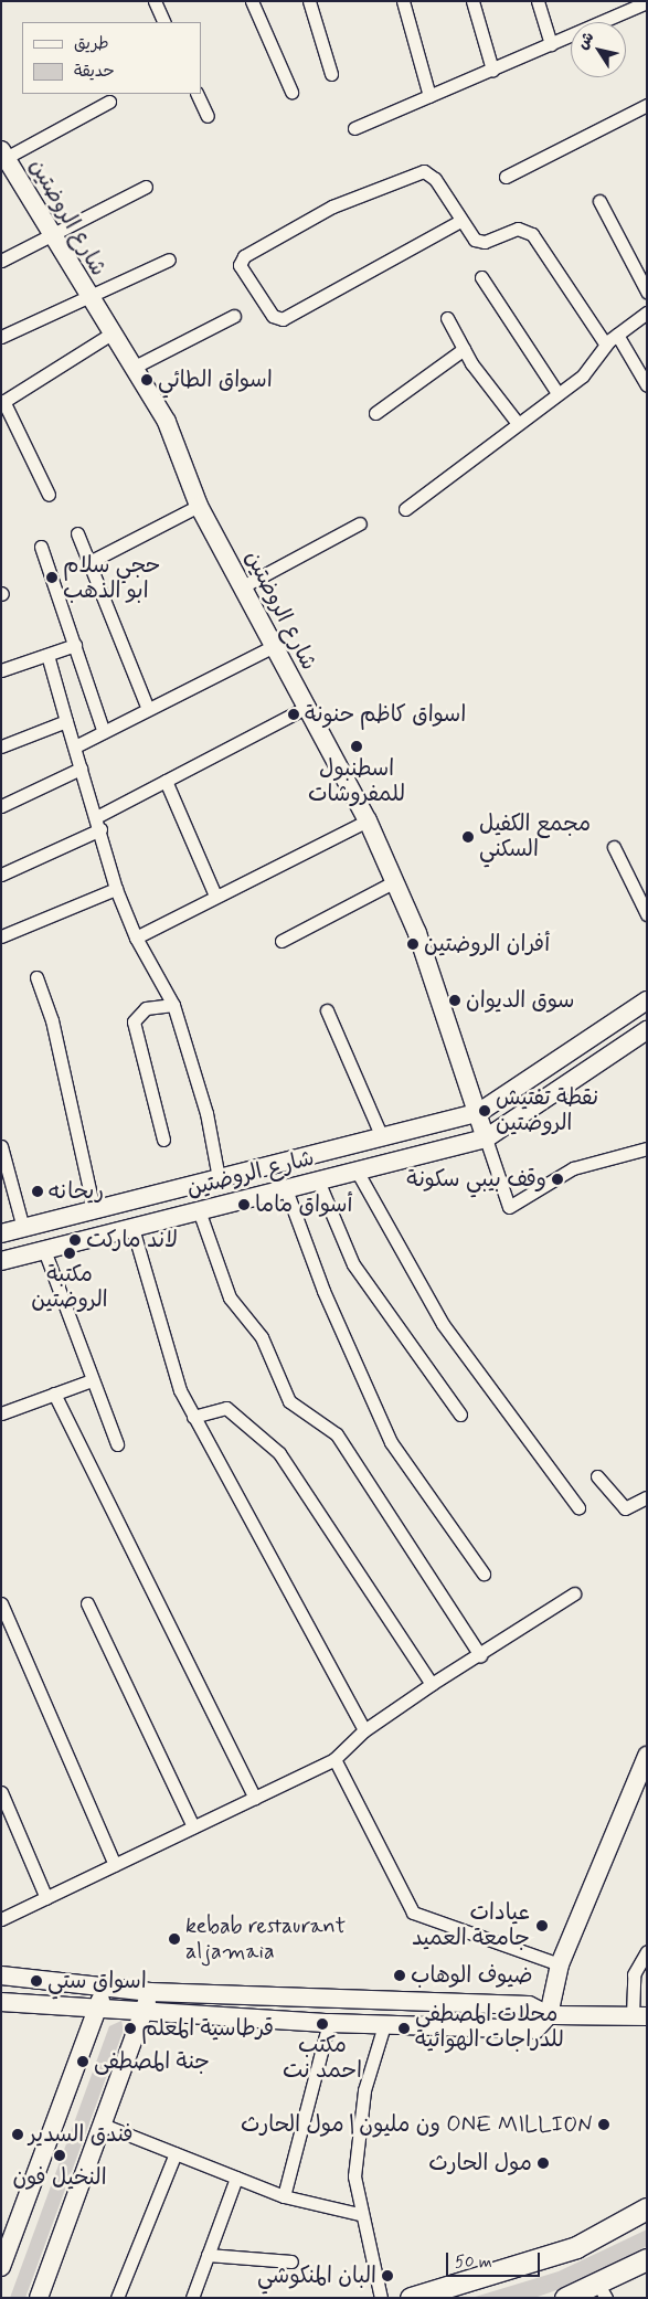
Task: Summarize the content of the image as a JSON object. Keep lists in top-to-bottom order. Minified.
{"streets":{"main road":["شارع الروضتين"]},"places":["اسواق الطائي","حجي سلام ابو الذهب","اسواق كاظم حنونة","اسطنبول للمفروشات","مجمع الكفيل السكني","أفران الروضتين","سوق الديوان","نقطة تفتيش الروضتين","وقف بيبي سكونة","ريحانه","أسواق ماما","لاند ماركت","مكتبة الروضتين","عيادات جامعة العميد","kebab restaurant aljamaia","ضيوف الوهاب","اسواق ستي","مكتب احمد نت","قرطاسية المعلم","محلات المصطفى للدراجات الهوائية","جنة المصطفى","ون مليون | مول الحارث ONE MILLION","فندق السدير","النخيل فون","مول الحارث","البان المنكوشي"],"legend":["طريق","حديقة"],"scale_bar":"50 m","north":"top left"}
